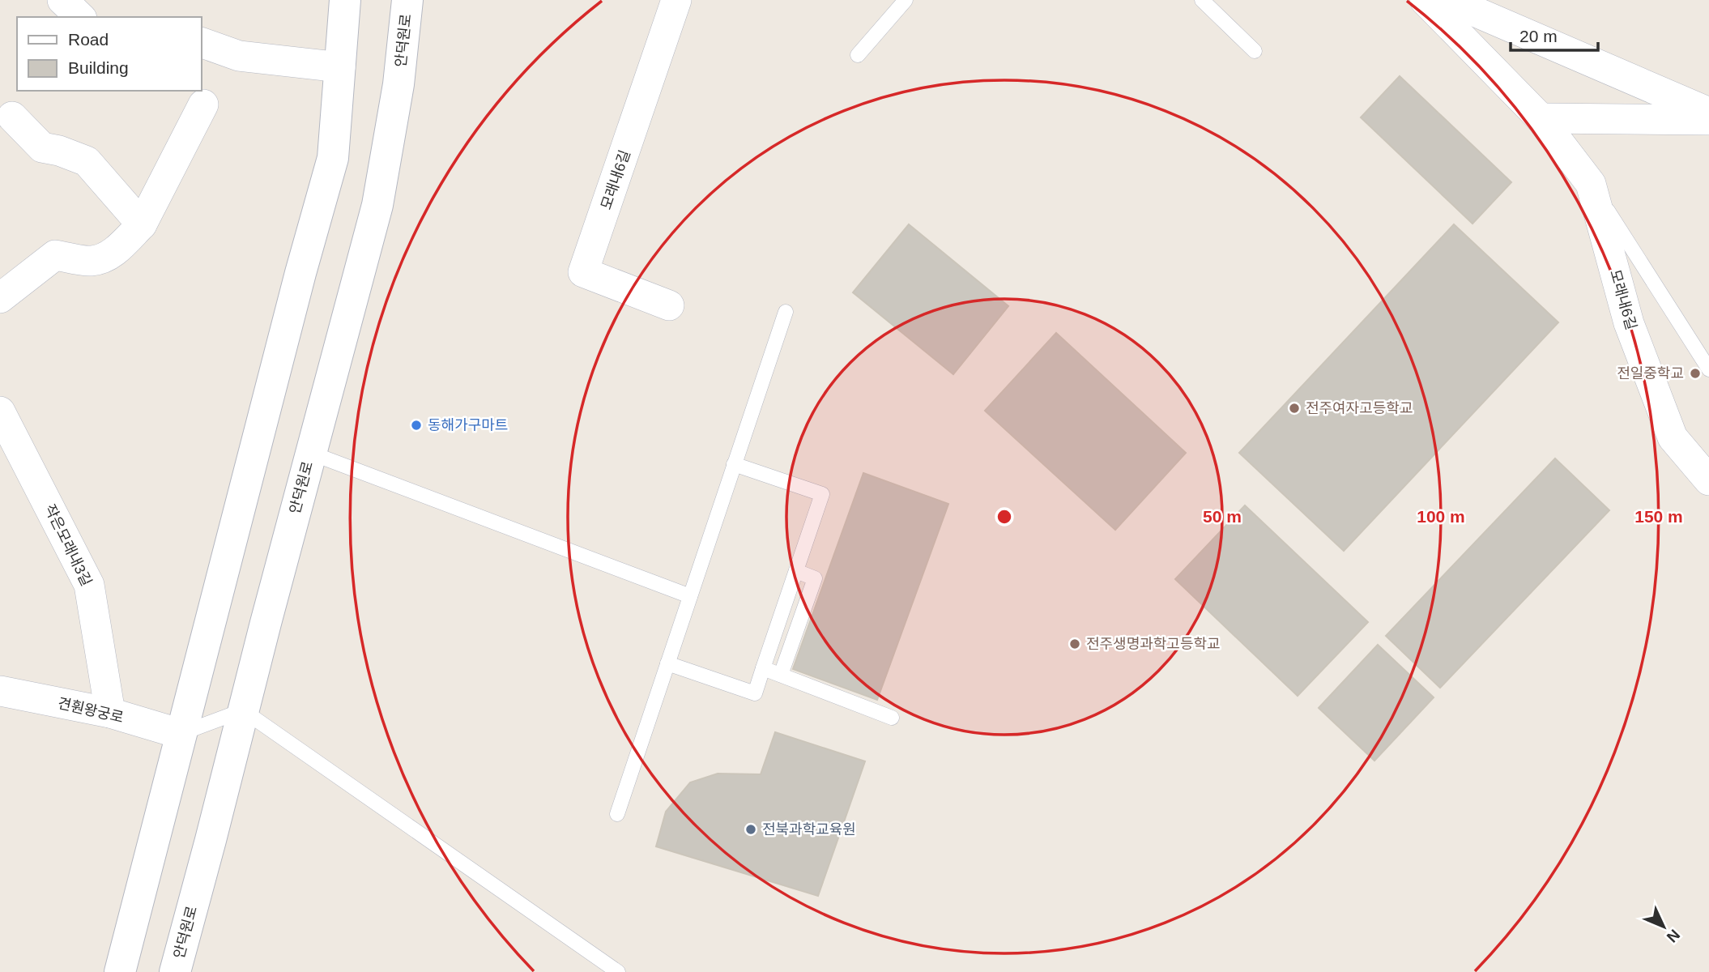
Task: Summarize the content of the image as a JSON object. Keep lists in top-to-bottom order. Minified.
{"streets":{"street":["안덕원로","모래내6길","작은모래내3길","견훤왕궁로"]},"crossings":[["작은모래내3길","견훤왕궁로"]],"places":["전일중학교","전주여자고등학교","동해가구마트","전주생명과학고등학교","전북과학교육원"],"legend":["Road","Building"],"scale_bar":"20 m","north":"bottom right","rings":["50 m","100 m","150 m"]}
